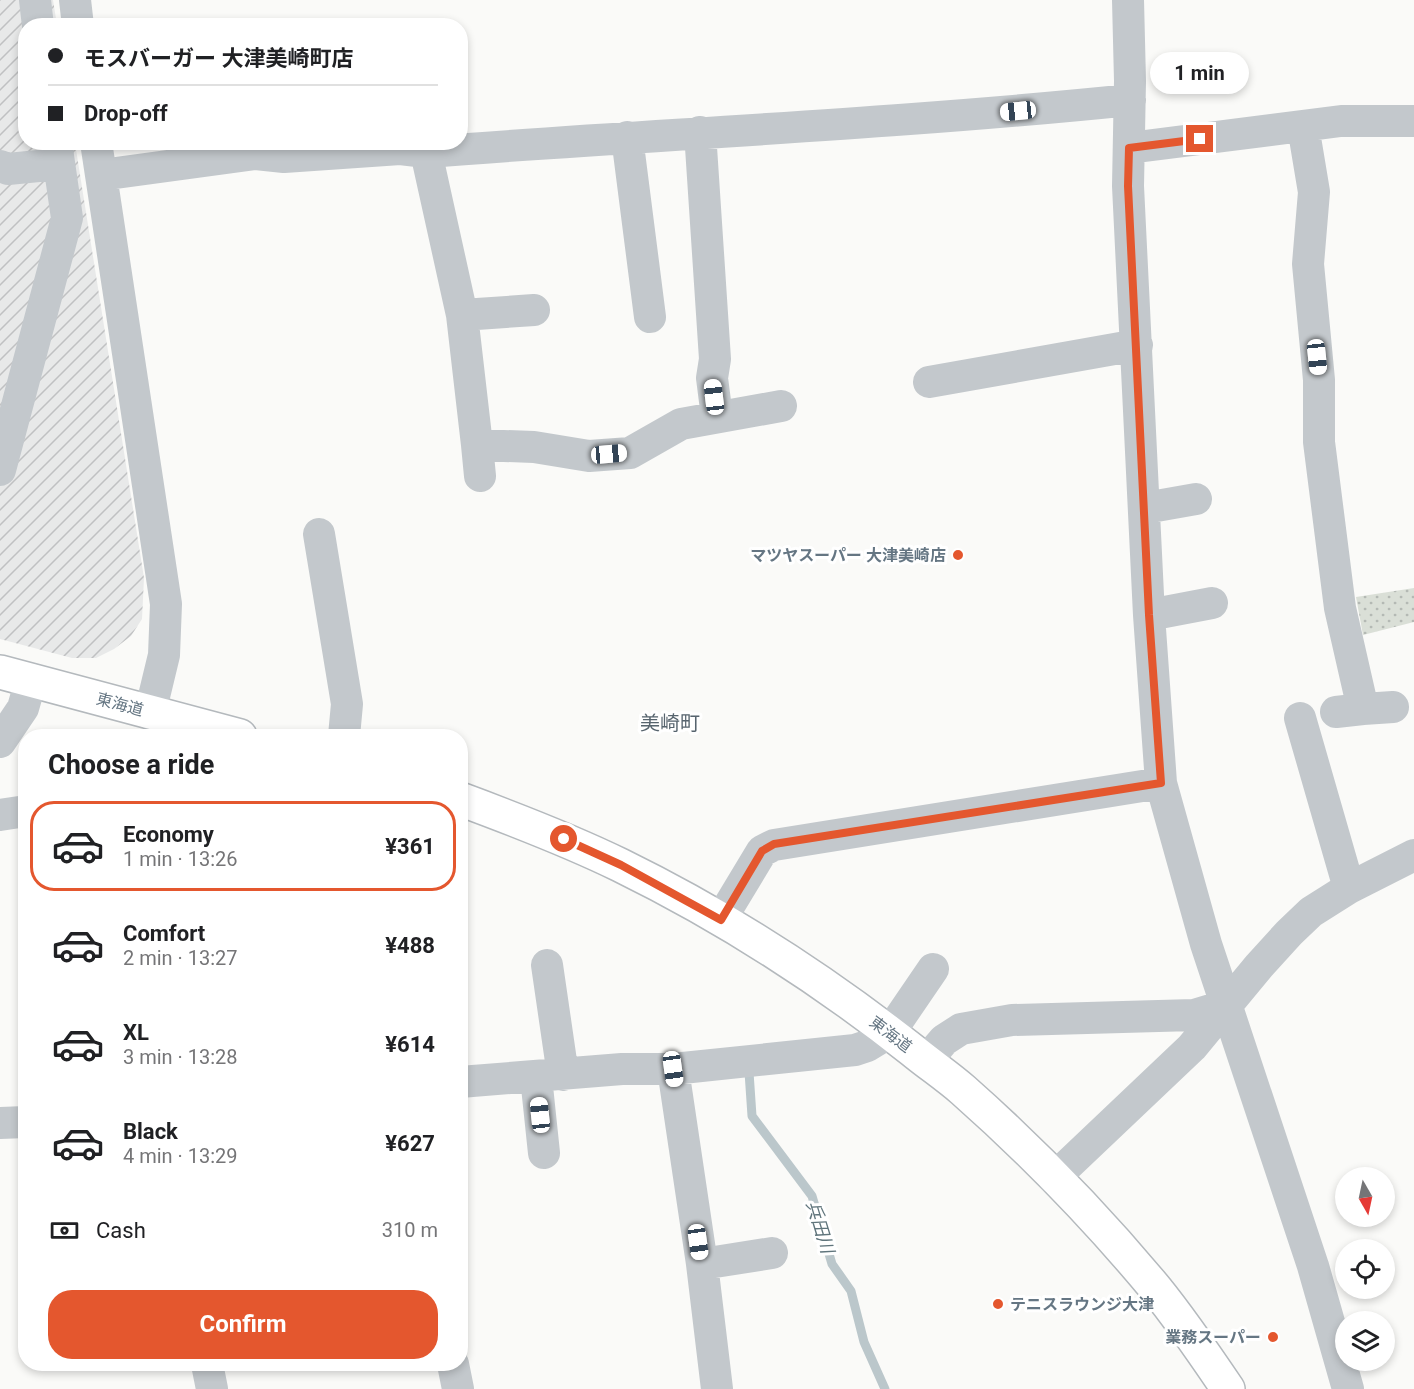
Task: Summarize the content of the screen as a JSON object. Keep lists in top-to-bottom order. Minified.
{"streets":{"highway":["東海道"]},"districts":["美崎町"],"water":["兵田川"],"places":["マツヤスーパー 大津美崎店","テニスラウンジ大津","業務スーパー"],"north":"bottom","page":{"banner":["モスバーガー 大津美崎町店","Drop-off"],"bubble":"1 min","heading":"Choose a ride","list":[{"name":"Economy","note":"1 min · 13:26","value":"¥361"},{"name":"Comfort","note":"2 min · 13:27","value":"¥488"},{"name":"XL","note":"3 min · 13:28","value":"¥614"},{"name":"Black","note":"4 min · 13:29","value":"¥627"}],"pay":["Cash","310 m"],"buttons":"Confirm"}}
